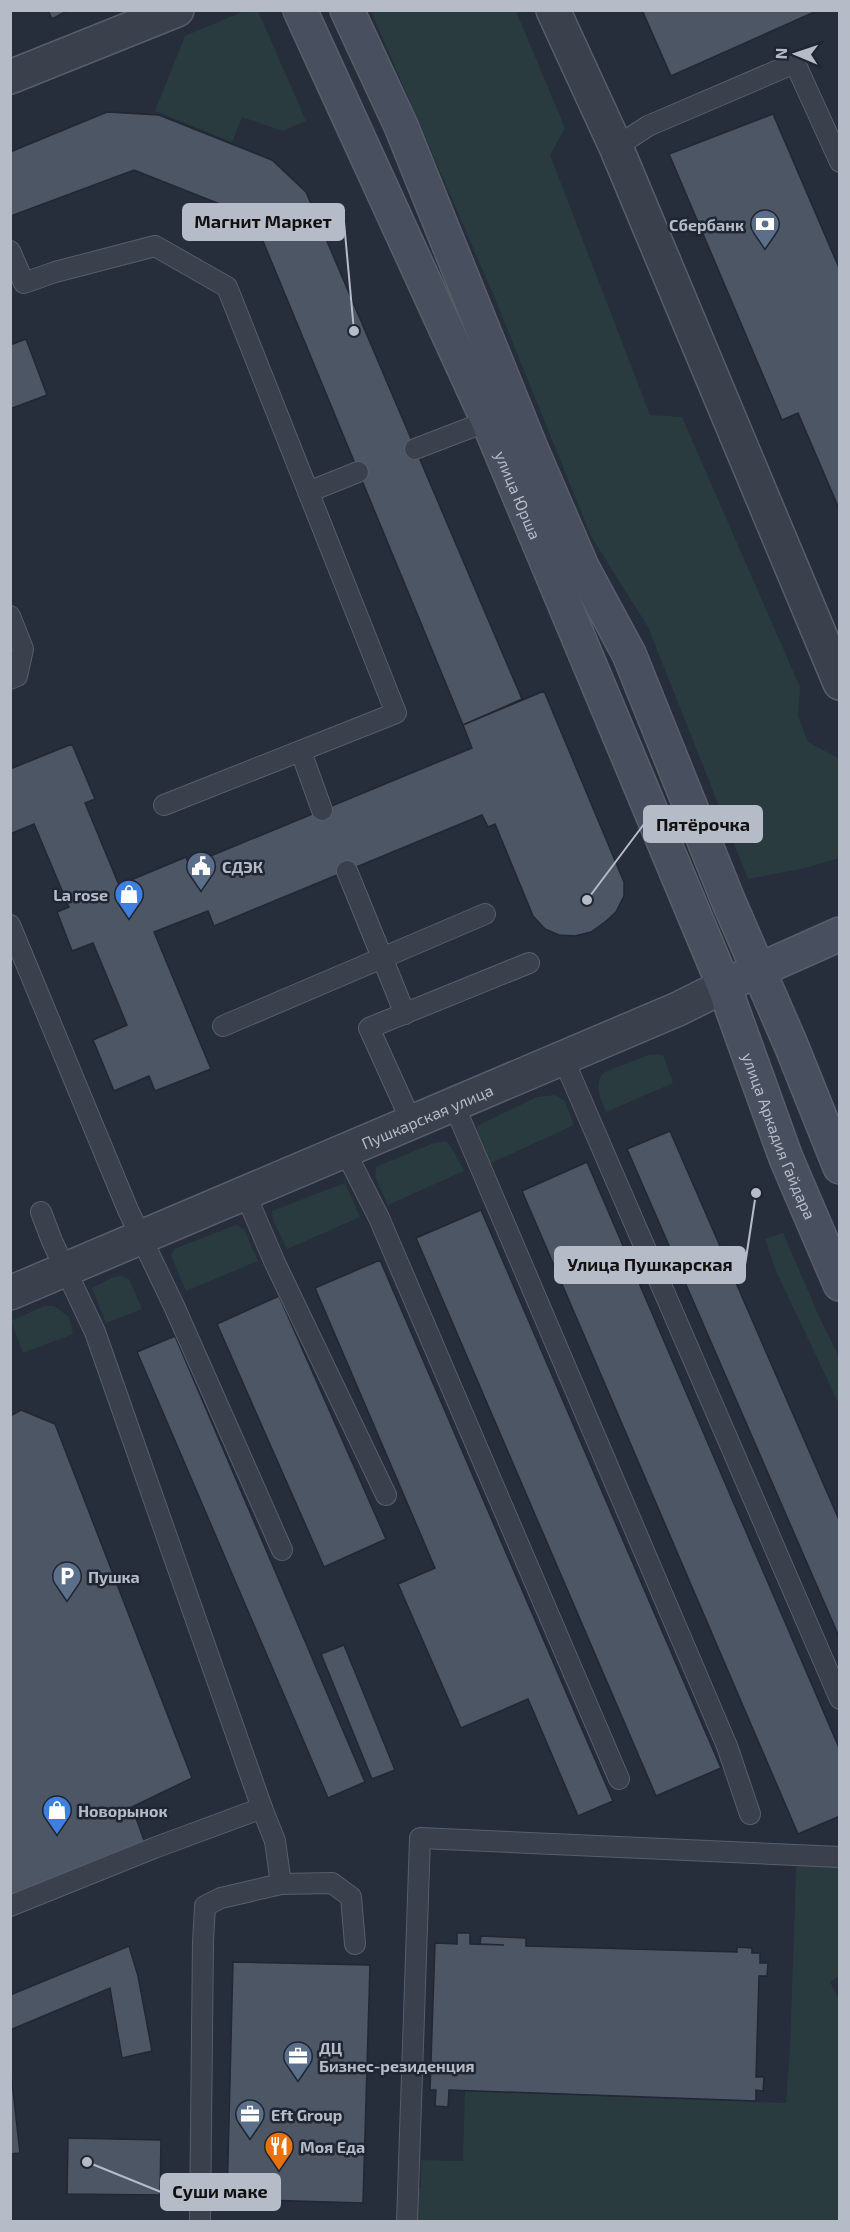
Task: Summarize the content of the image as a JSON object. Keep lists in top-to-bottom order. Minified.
{"streets":{"main road":["улица Юрша","Пушкарская улица","улица Аркадия Гайдара"]},"crossings":[["улица Юрша","Пушкарская улица"],["улица Юрша","улица Аркадия Гайдара"],["Пушкарская улица","улица Аркадия Гайдара"]],"places":{"bank":["Сбербанк"],"other":["Магнит Маркет","Пятёрочка","Улица Пушкарская","Суши маке"],"public building":["СДЭК"],"shop":["La rose","Новорынок"],"parking":["Пушка"],"office":["ДЦ Бизнес-резиденция","Eft Group"],"restaurant":["Моя Еда"]},"north":"left"}
